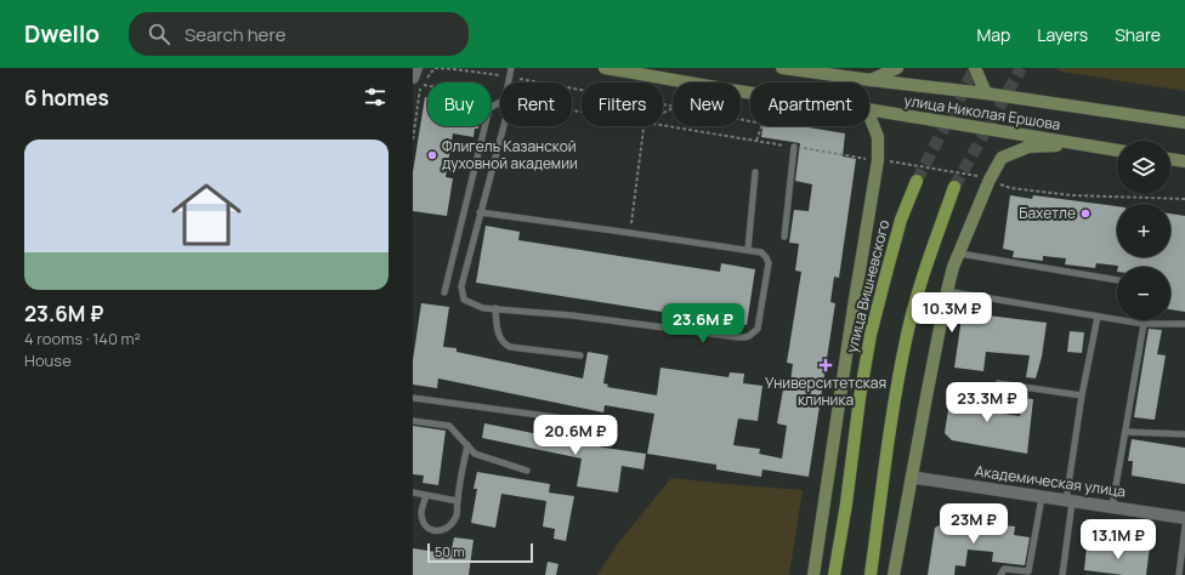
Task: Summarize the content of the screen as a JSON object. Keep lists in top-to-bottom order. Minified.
{"streets":{"main road":["улица Николая Ершова","улица Вишневского"],"street":["Академическая улица"]},"places":{"other":["Флигель Казанской духовной академии","Бахетле"],"health":["Университетская клиника"]},"scale_bar":"50 m","page":{"header":"Dwello","search":"Search here","nav":["Map","Layers","Share"],"heading":"6 homes","chip":["Buy","Rent","Filters","New","Apartment"],"list":[{"name":"23.6M ₽","note":"4 rooms · 140 m² · House"}],"map_buttons":["+","−"],"price":["10.3M ₽","23.6M ₽","23.3M ₽","20.6M ₽","23M ₽","13.1M ₽"],"scale":"50 m"}}
